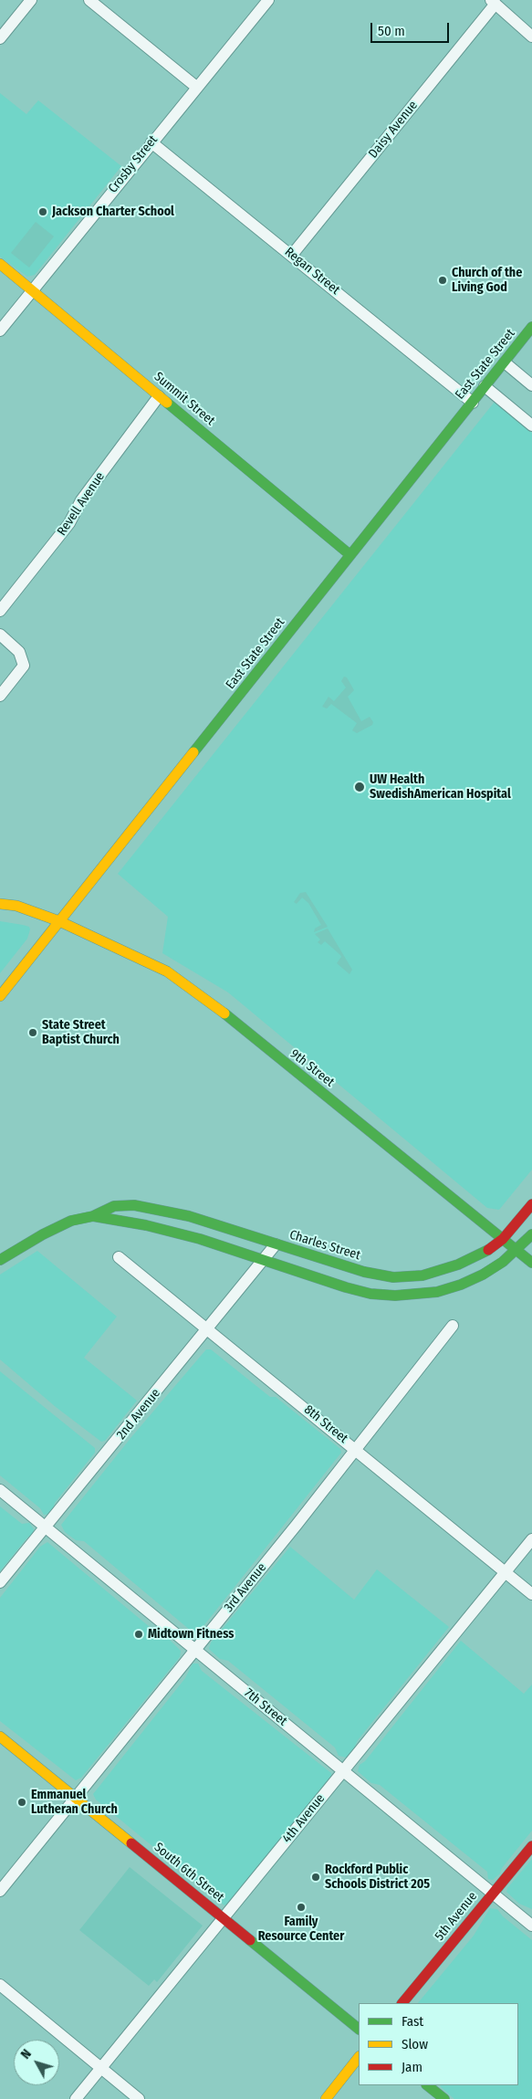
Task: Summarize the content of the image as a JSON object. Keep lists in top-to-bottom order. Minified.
{"streets":{"main road":["East State Street","Summit Street","9th Street","Charles Street","South 6th Street","5th Avenue"],"street":["Daisy Avenue","Crosby Street","Regan Street","Revell Avenue","2nd Avenue","8th Street","3rd Avenue","7th Street","4th Avenue"]},"crossings":[["Daisy Avenue","Regan Street"],["Crosby Street","Regan Street"],["Crosby Street","Summit Street"],["Regan Street","East State Street"],["East State Street","Summit Street"],["East State Street","9th Street"],["Summit Street","Revell Avenue"],["9th Street","Charles Street"],["Charles Street","2nd Avenue"],["2nd Avenue","8th Street"],["2nd Avenue","7th Street"],["8th Street","3rd Avenue"],["8th Street","4th Avenue"],["3rd Avenue","7th Street"],["3rd Avenue","South 6th Street"],["7th Street","4th Avenue"],["7th Street","5th Avenue"],["4th Avenue","South 6th Street"]],"places":["Jackson Charter School","Church of the Living God","UW Health SwedishAmerican Hospital","State Street Baptist Church","Midtown Fitness","Emmanuel Lutheran Church","Rockford Public Schools District 205","Family Resource Center"],"legend":["Fast","Slow","Jam"],"scale_bar":"50 m","north":"top left"}
